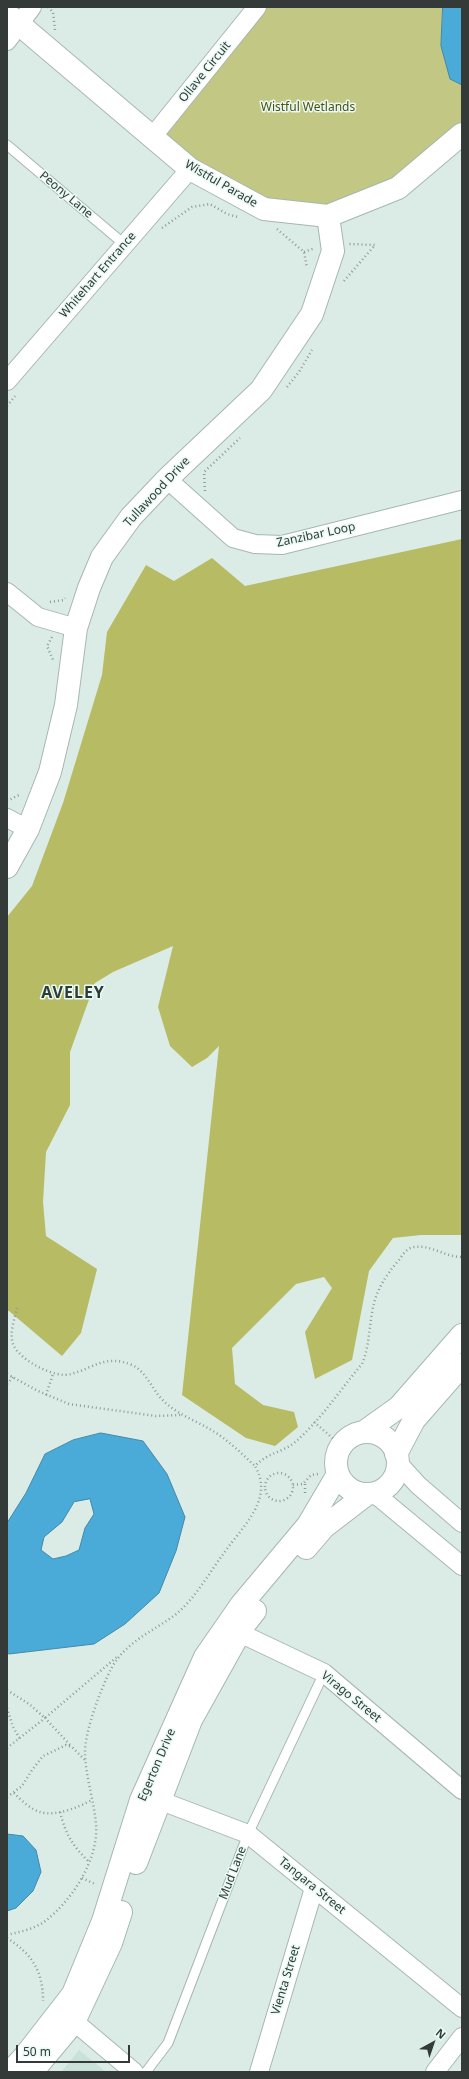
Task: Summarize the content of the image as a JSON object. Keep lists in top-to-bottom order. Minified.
{"streets":{"street":["Ollave Circuit","Wistful Parade","Whitehart Entrance","Tullawood Drive","Zanzibar Loop","Virago Street","Egerton Drive","Tangara Street","Vienta Street"],"lane":["Peony Lane","Mud Lane"]},"crossings":[["Ollave Circuit","Wistful Parade"],["Wistful Parade","Whitehart Entrance"],["Wistful Parade","Tullawood Drive"],["Peony Lane","Whitehart Entrance"],["Tullawood Drive","Zanzibar Loop"],["Virago Street","Egerton Drive"],["Virago Street","Mud Lane"],["Egerton Drive","Tangara Street"],["Mud Lane","Tangara Street"],["Tangara Street","Vienta Street"]],"districts":["AVELEY"],"parks":["Wistful Wetlands"],"scale_bar":"50 m","north":"top right"}
